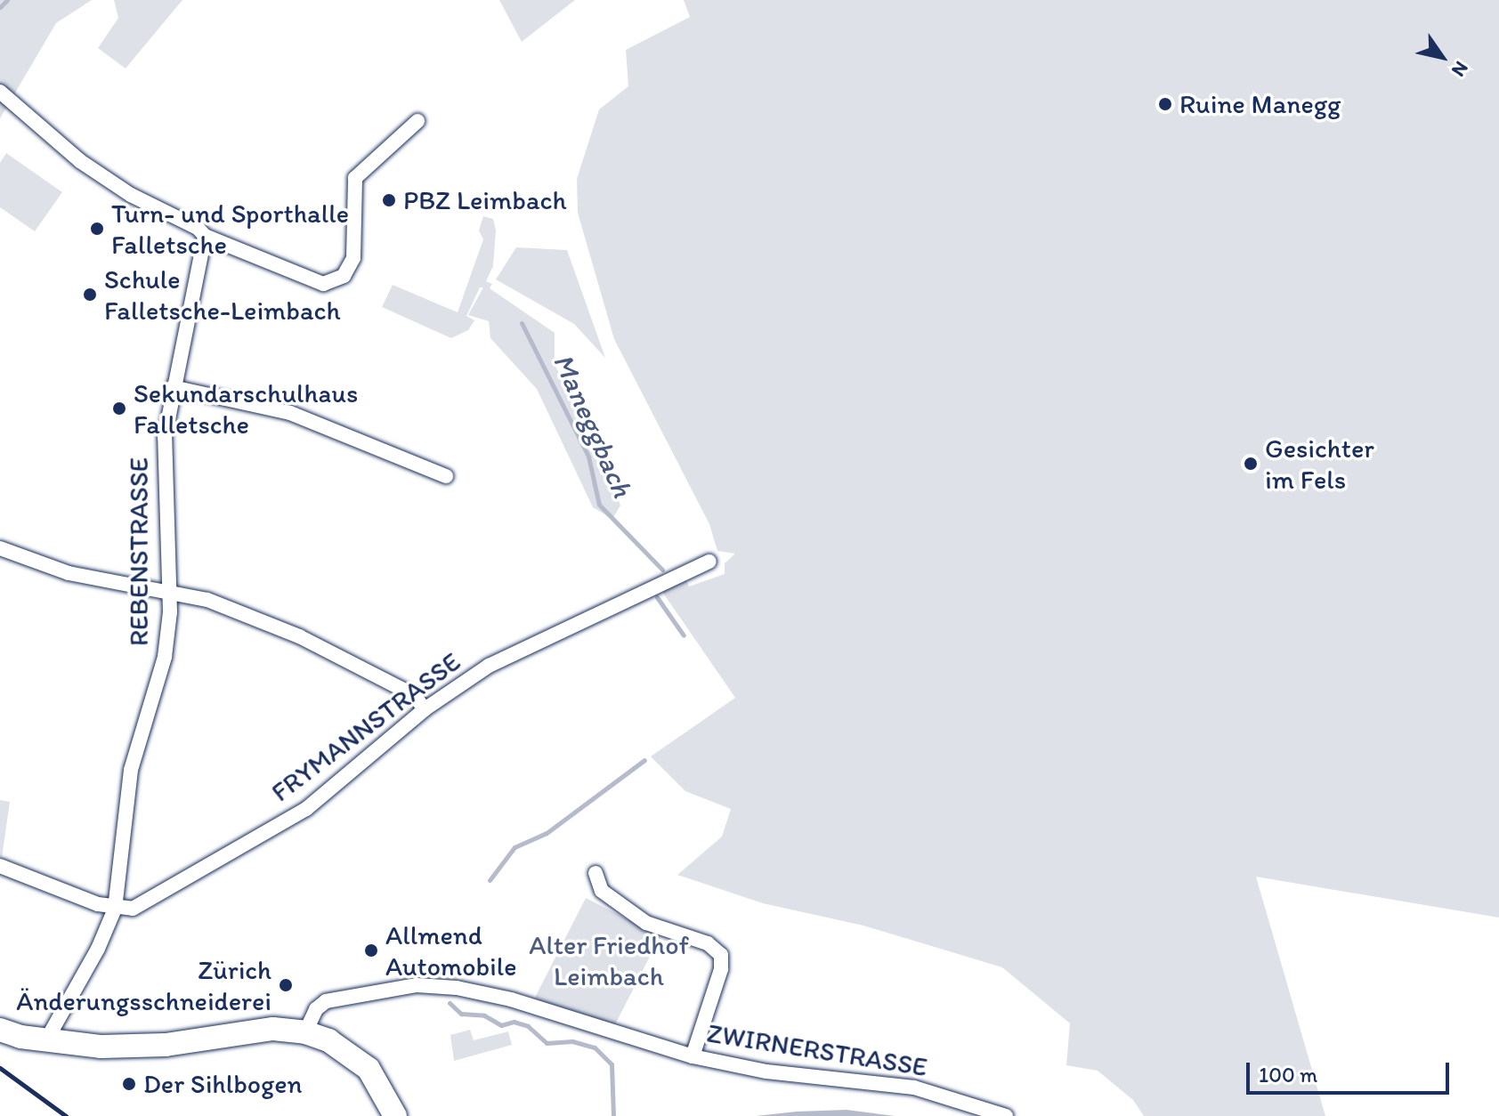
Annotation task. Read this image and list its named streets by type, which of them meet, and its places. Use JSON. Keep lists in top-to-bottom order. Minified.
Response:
{"streets":{"street":["REBENSTRASSE","FRYMANNSTRASSE","ZWIRNERSTRASSE"]},"crossings":[["REBENSTRASSE","FRYMANNSTRASSE"]],"water":["Maneggbach"],"parks":["Alter Friedhof Leimbach"],"places":["Ruine Manegg","PBZ Leimbach","Turn- und Sporthalle Falletsche","Schule Falletsche-Leimbach","Sekundarschulhaus Falletsche","Gesichter im Fels","Allmend Automobile","Zürich Änderungsschneiderei","Der Sihlbogen"],"scale_bar":"100 m","north":"bottom right"}
